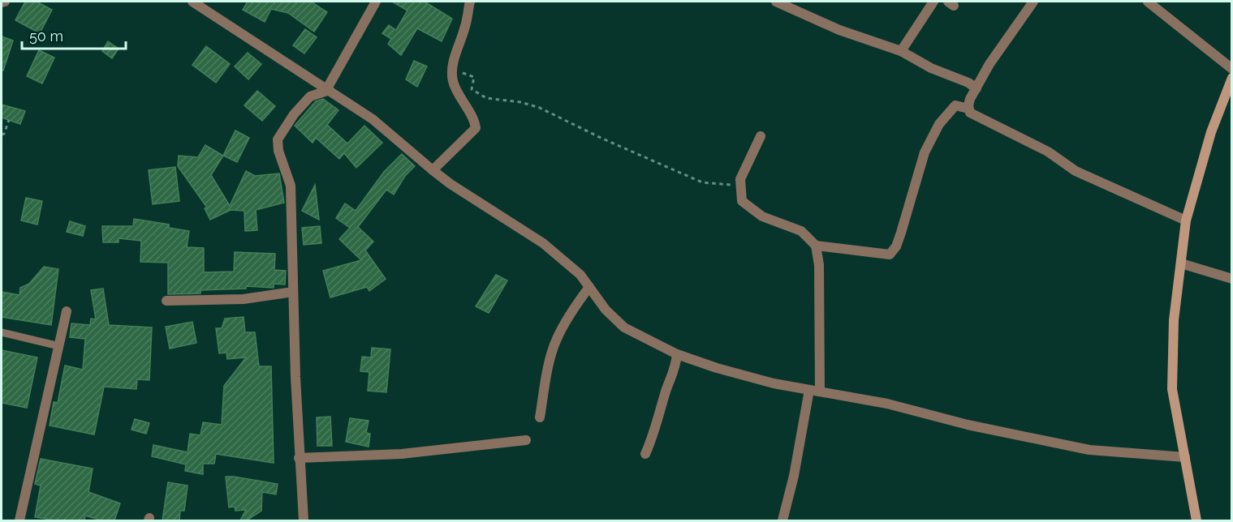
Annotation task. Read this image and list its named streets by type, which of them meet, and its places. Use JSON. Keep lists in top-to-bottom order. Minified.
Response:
{"scale_bar":"50 m"}
